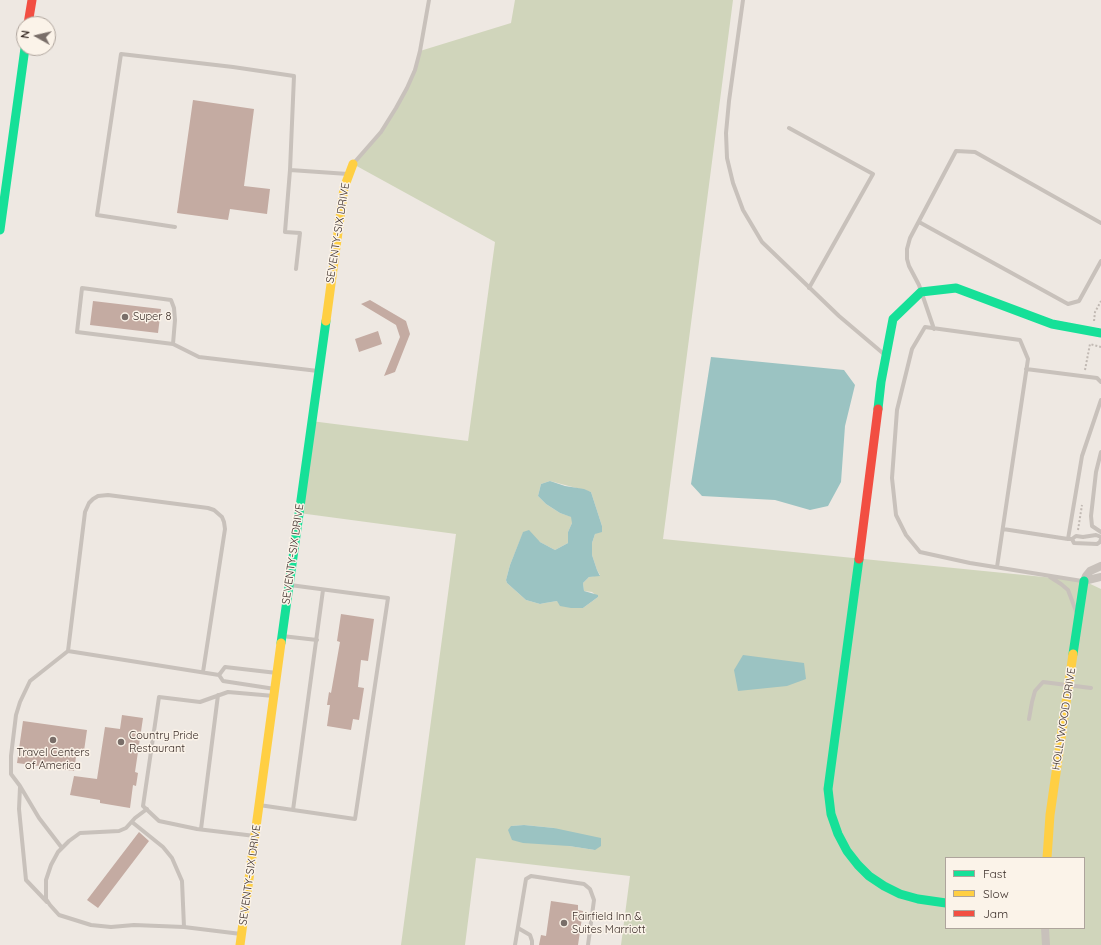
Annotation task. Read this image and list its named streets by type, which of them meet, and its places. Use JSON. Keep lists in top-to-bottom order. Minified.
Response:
{"streets":{"main road":["SEVENTY-SIX DRIVE","HOLLYWOOD DRIVE"]},"places":["Super 8","Travel Centers of America","Country Pride Restaurant","Fairfield Inn & Suites Marriott"],"legend":["Fast","Slow","Jam"],"north":"left"}
